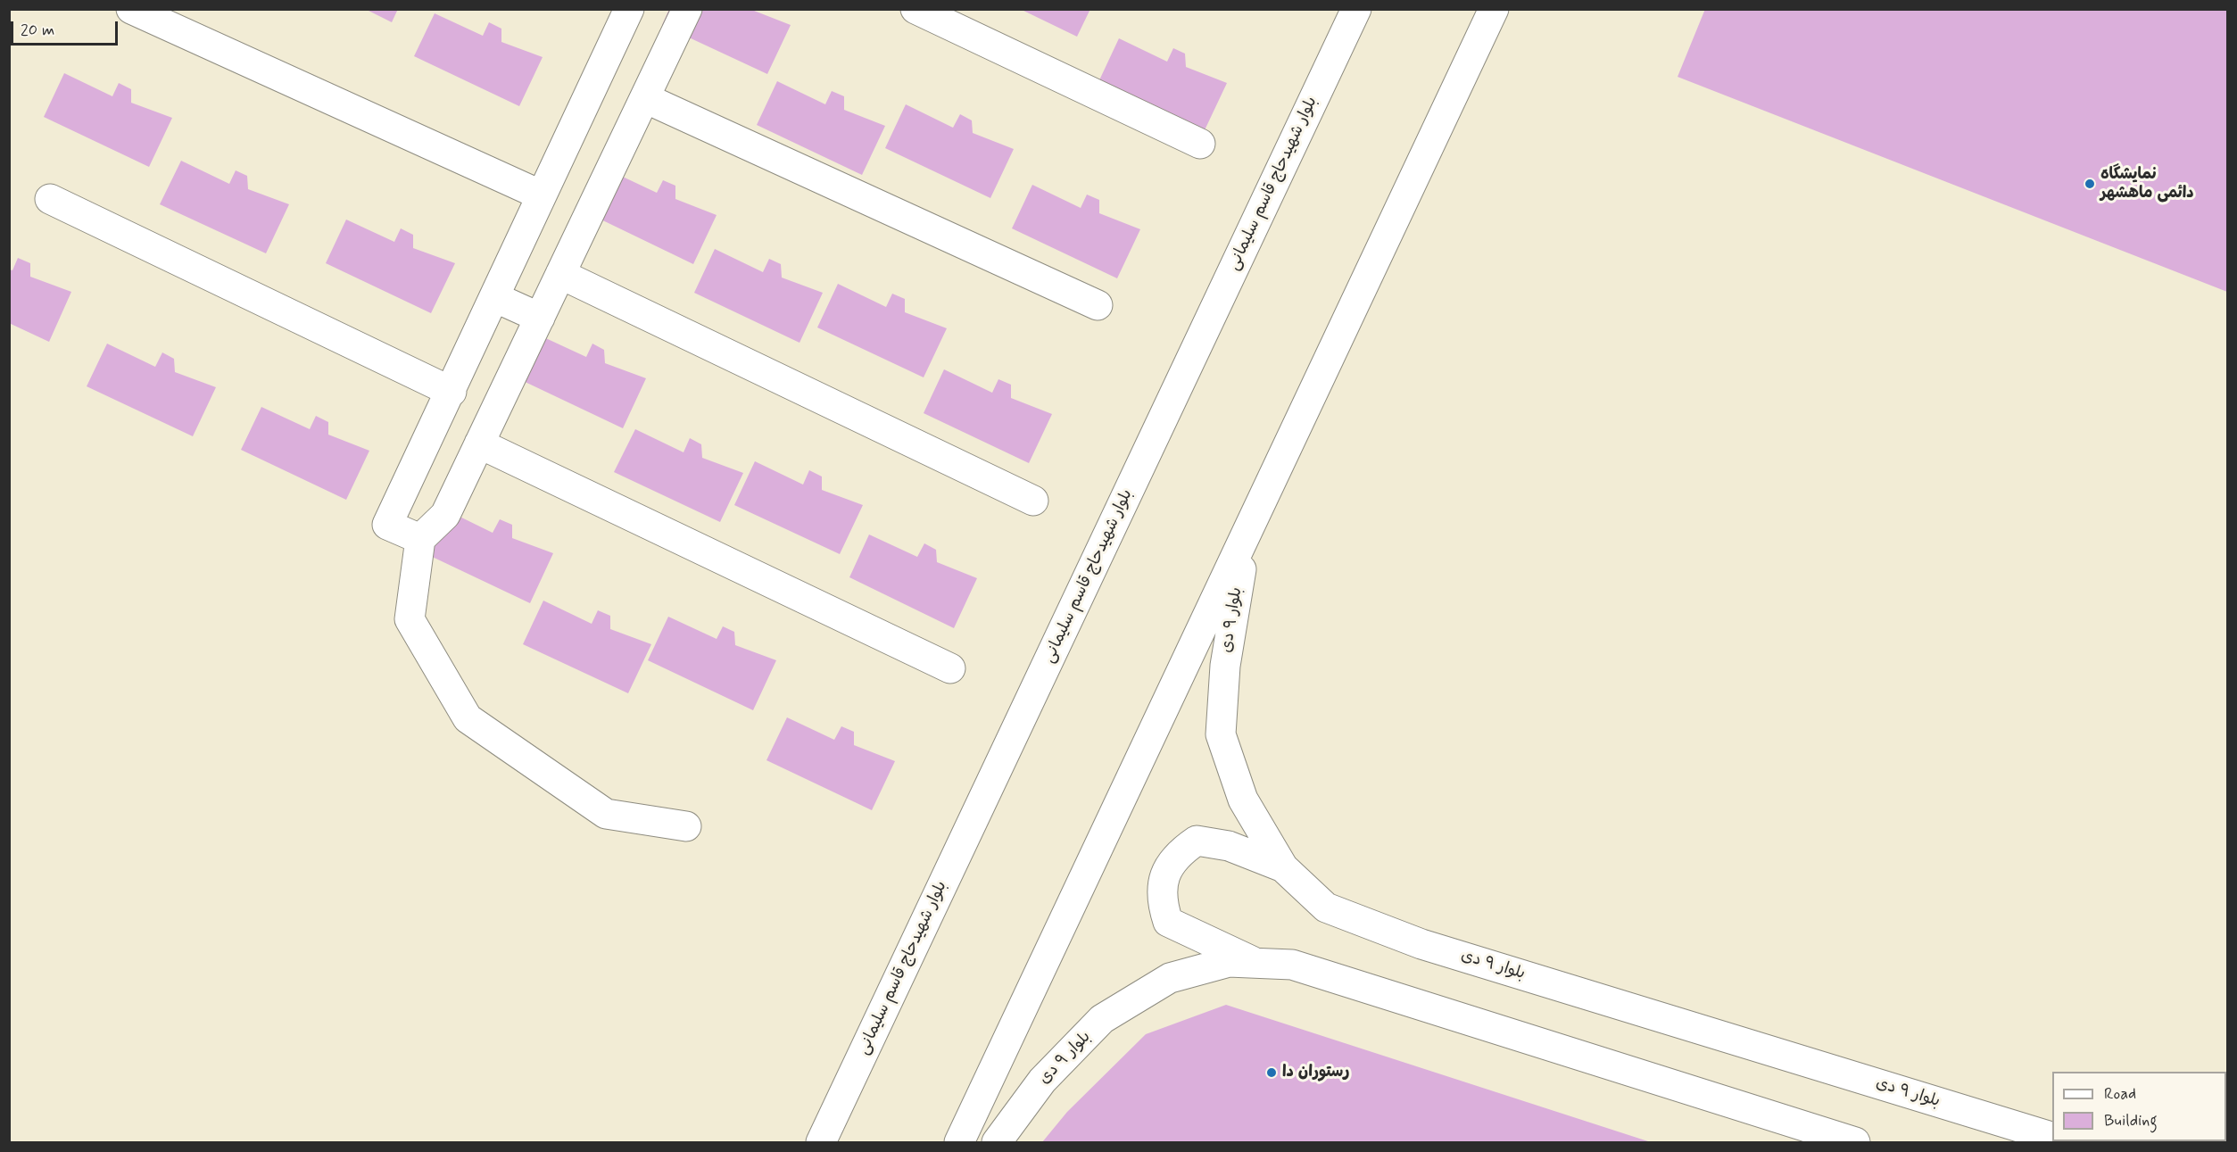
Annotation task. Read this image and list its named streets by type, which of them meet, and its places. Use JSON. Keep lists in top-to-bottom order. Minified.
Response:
{"streets":{"main road":["بلوار شهیدحاج قاسم سلیمانی","بلوار ۹ دی"]},"places":["نمایشگاه دائمی ماهشهر","رستوران دا"],"legend":["Road","Building"],"scale_bar":"20 m"}
